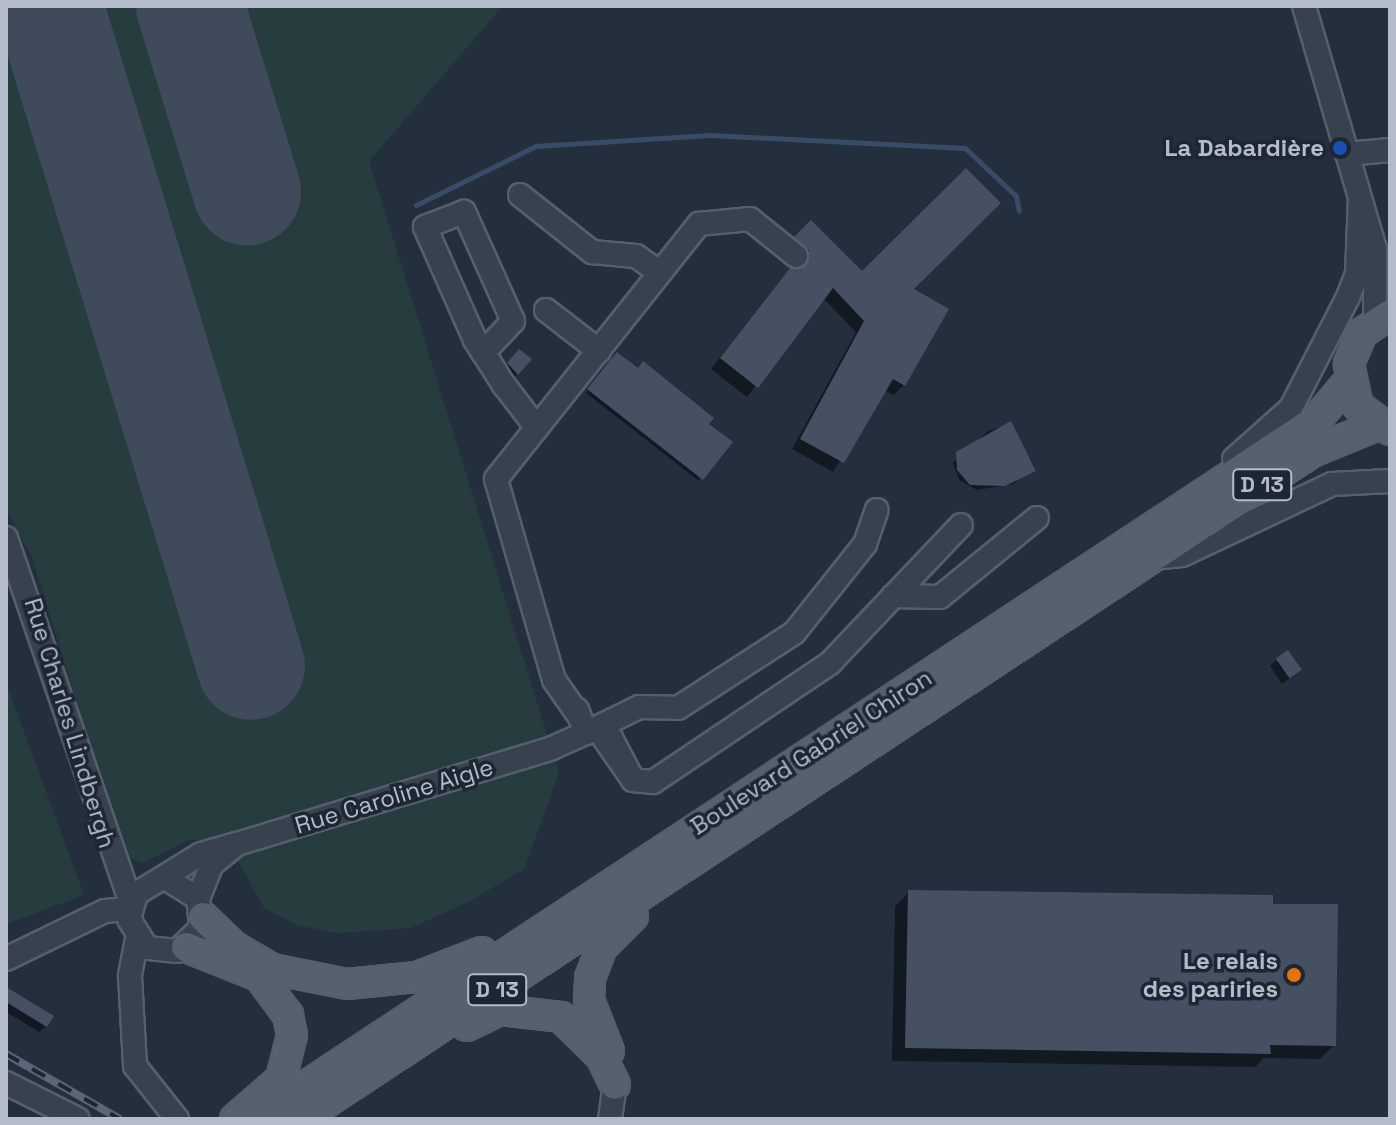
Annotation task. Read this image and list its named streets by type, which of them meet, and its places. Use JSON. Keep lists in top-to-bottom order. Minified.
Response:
{"streets":{"main road":["D 13","Boulevard Gabriel Chiron"],"street":["Rue Charles Lindbergh","Rue Caroline Aigle"]},"crossings":[["Rue Charles Lindbergh","Rue Caroline Aigle"]],"places":["La Dabardière","Le relais des pariries"]}
